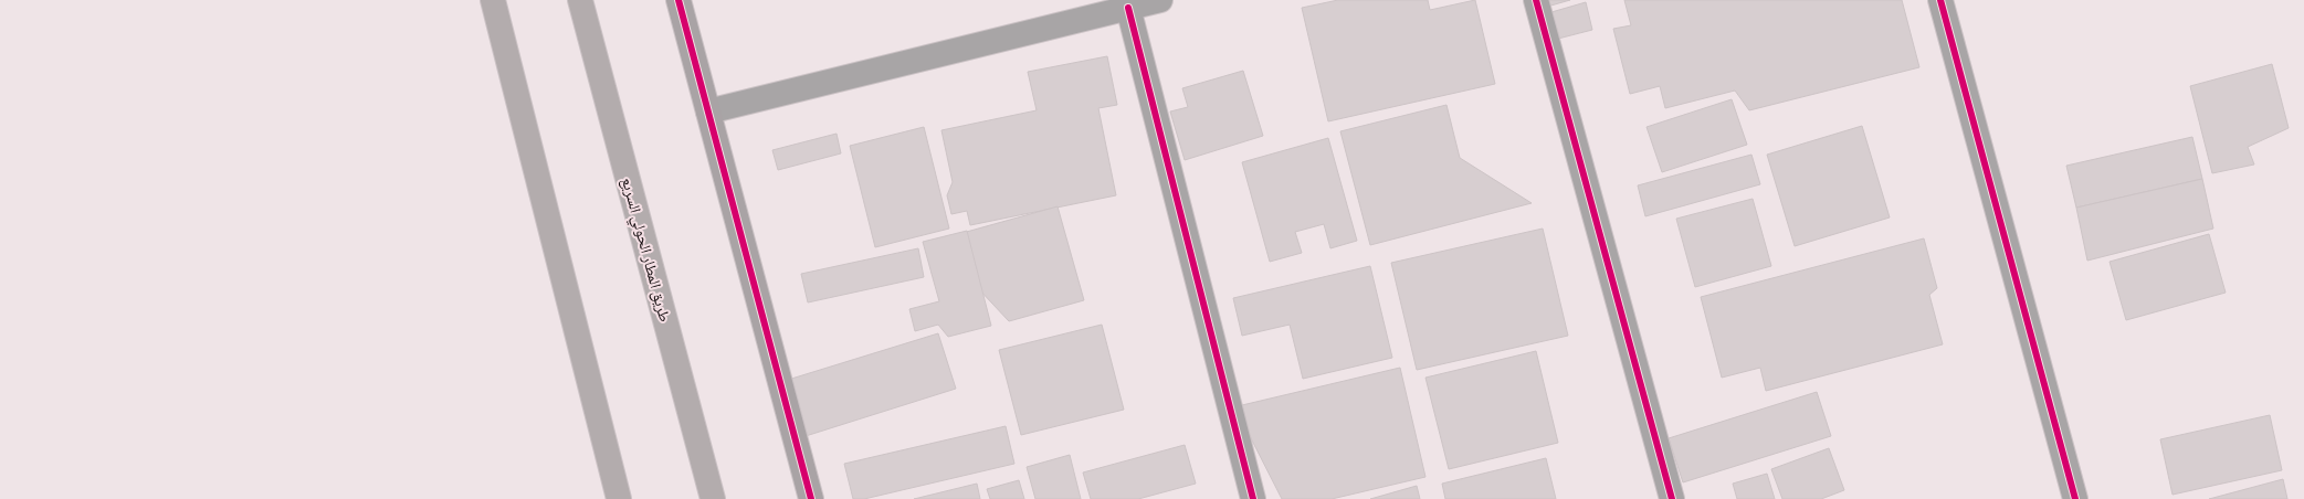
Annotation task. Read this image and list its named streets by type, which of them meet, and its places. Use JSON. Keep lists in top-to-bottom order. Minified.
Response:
{"streets":{"highway":["طريق المطار الحولي السريع"]}}
